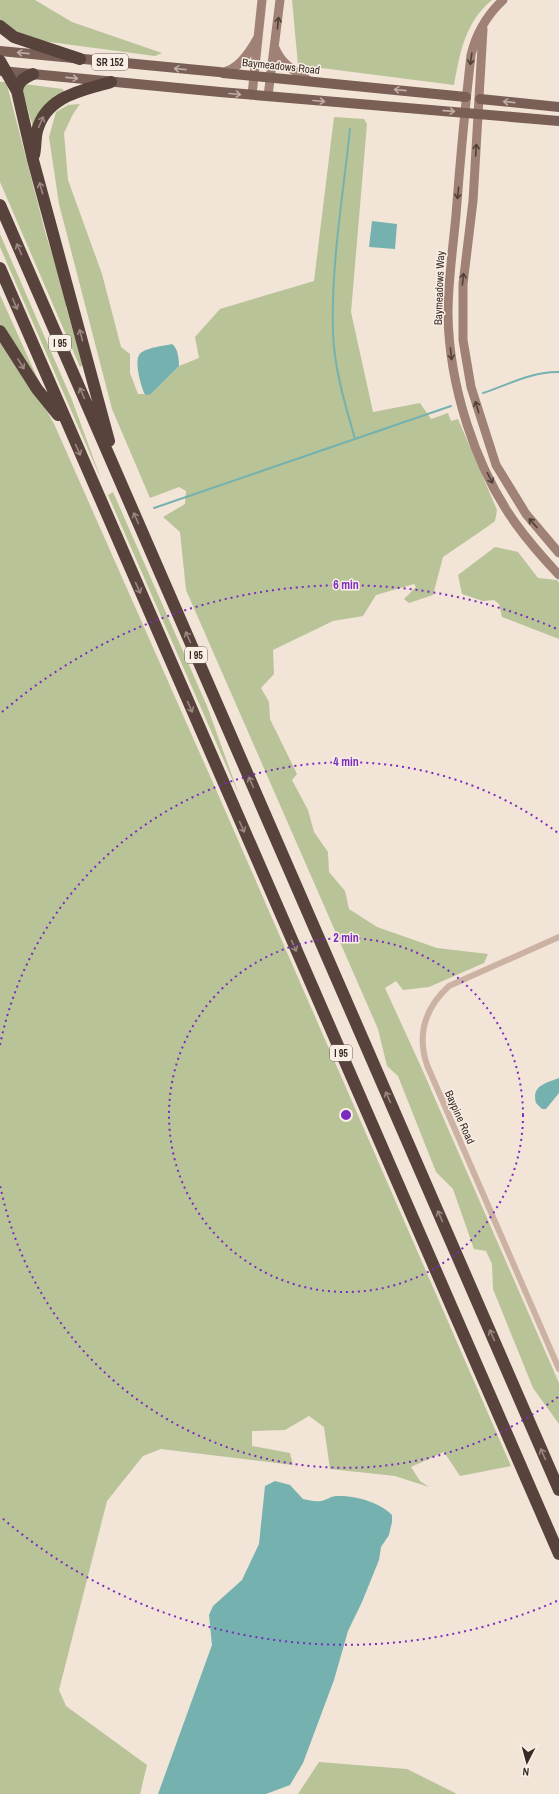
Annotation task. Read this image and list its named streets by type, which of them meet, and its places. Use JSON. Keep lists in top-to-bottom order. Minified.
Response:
{"streets":{"highway":["I 95"],"main road":["SR 152","Baymeadows Road"],"street":["Baymeadows Way","Baypine Road"]},"crossings":[["SR 152","Baymeadows Way"],["Baymeadows Road","Baymeadows Way"]],"north":"bottom","rings":["6 min","4 min","2 min"]}
